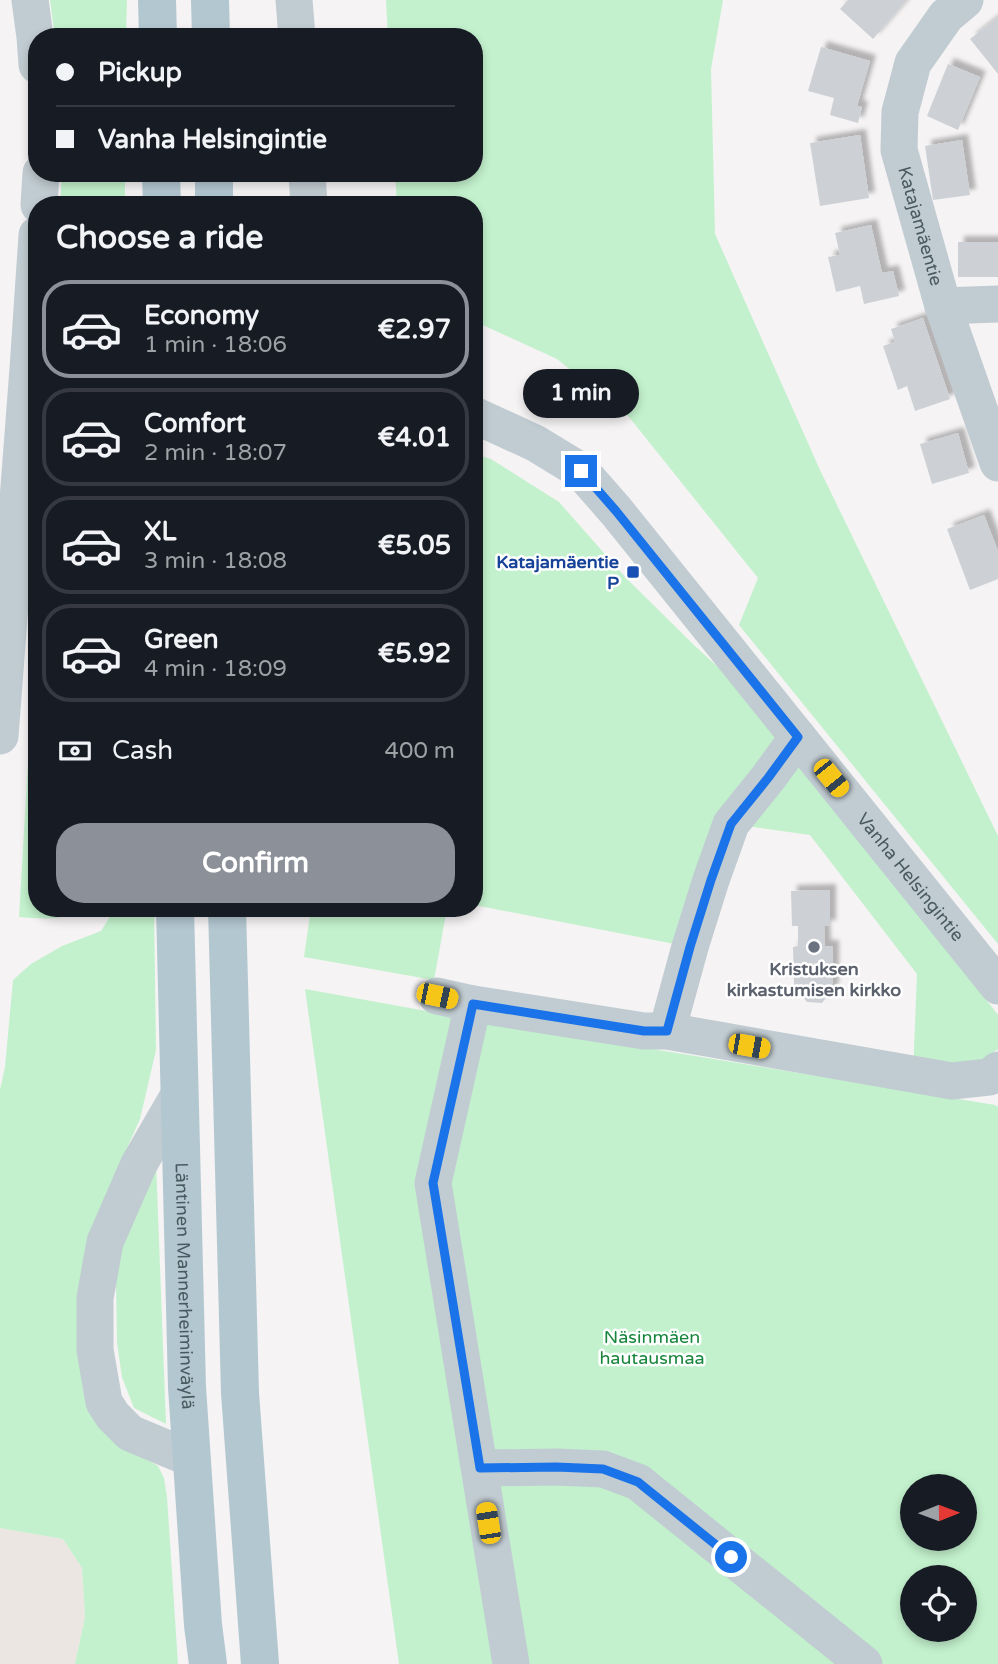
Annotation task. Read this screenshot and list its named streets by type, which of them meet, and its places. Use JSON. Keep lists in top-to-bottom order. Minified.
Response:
{"streets":{"main road":["Läntinen Mannerheiminväylä"],"street":["Katajamäentie","Vanha Helsingintie"]},"parks":["Näsinmäen hautausmaa"],"places":{"transit":["Katajamäentie P"],"other":["Kristuksen kirkastumisen kirkko"]},"north":"right","page":{"banner":["Pickup","Vanha Helsingintie"],"heading":"Choose a ride","list":[{"name":"Economy","note":"1 min · 18:06","value":"€2.97"},{"name":"Comfort","note":"2 min · 18:07","value":"€4.01"},{"name":"XL","note":"3 min · 18:08","value":"€5.05"},{"name":"Green","note":"4 min · 18:09","value":"€5.92"}],"bubble":"1 min","pay":["Cash","400 m"],"buttons":"Confirm"}}
